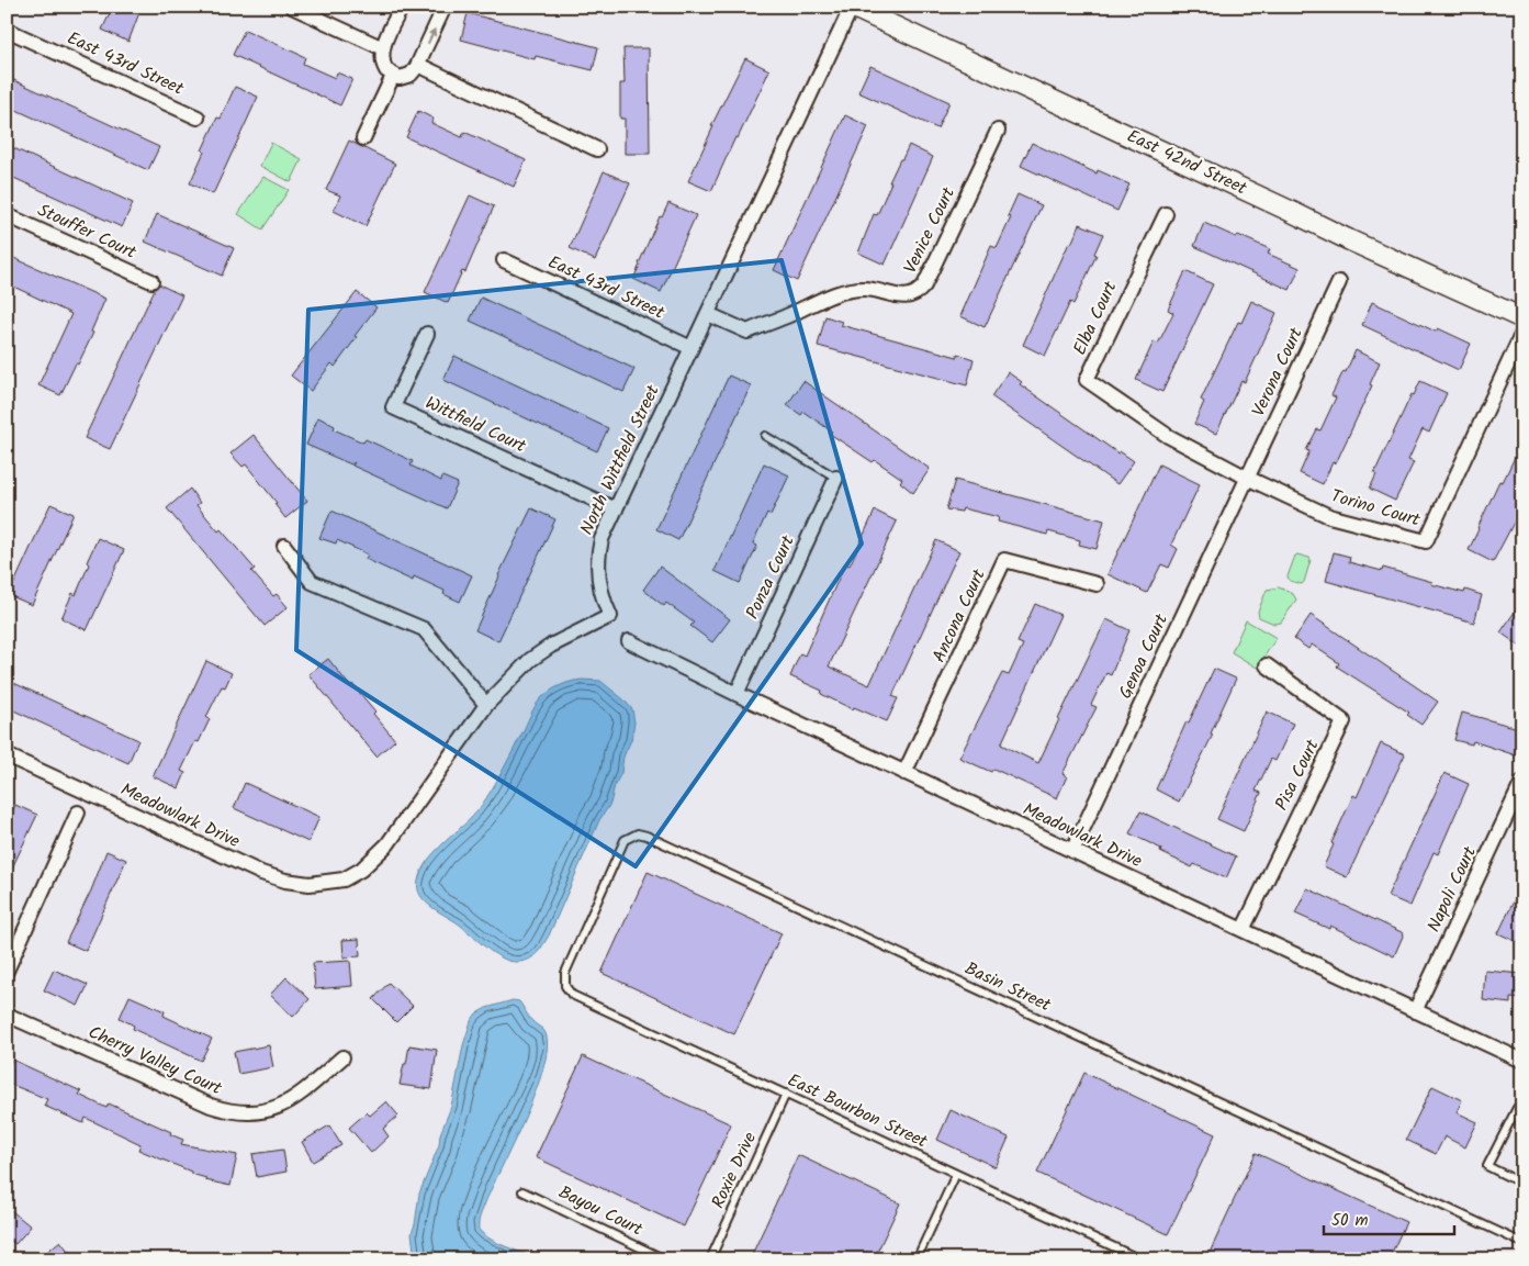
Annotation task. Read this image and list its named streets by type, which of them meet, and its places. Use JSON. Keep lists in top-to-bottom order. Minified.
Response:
{"streets":{"street":["East 43rd Street","East 42nd Street","Venice Court","Stouffer Court","Elba Court","Verona Court","Wittfield Court","North Wittfield Street","Torino Court","Ponza Court","Ancona Court","Genoa Court","Pisa Court","Meadowlark Drive","Napoli Court","Cherry Valley Court"],"lane":["Basin Street","East Bourbon Street","Roxie Drive","Bayou Court"]},"crossings":[["East 43rd Street","North Wittfield Street"],["East 42nd Street","North Wittfield Street"],["Venice Court","North Wittfield Street"],["Elba Court","Torino Court"],["Verona Court","Torino Court"],["Verona Court","Genoa Court"],["Wittfield Court","North Wittfield Street"],["North Wittfield Street","Meadowlark Drive"],["Torino Court","Genoa Court"],["Ponza Court","Meadowlark Drive"],["Ancona Court","Meadowlark Drive"],["Genoa Court","Meadowlark Drive"],["Pisa Court","Meadowlark Drive"],["Meadowlark Drive","Napoli Court"],["Basin Street","East Bourbon Street"],["East Bourbon Street","Roxie Drive"]],"scale_bar":"50 m"}
